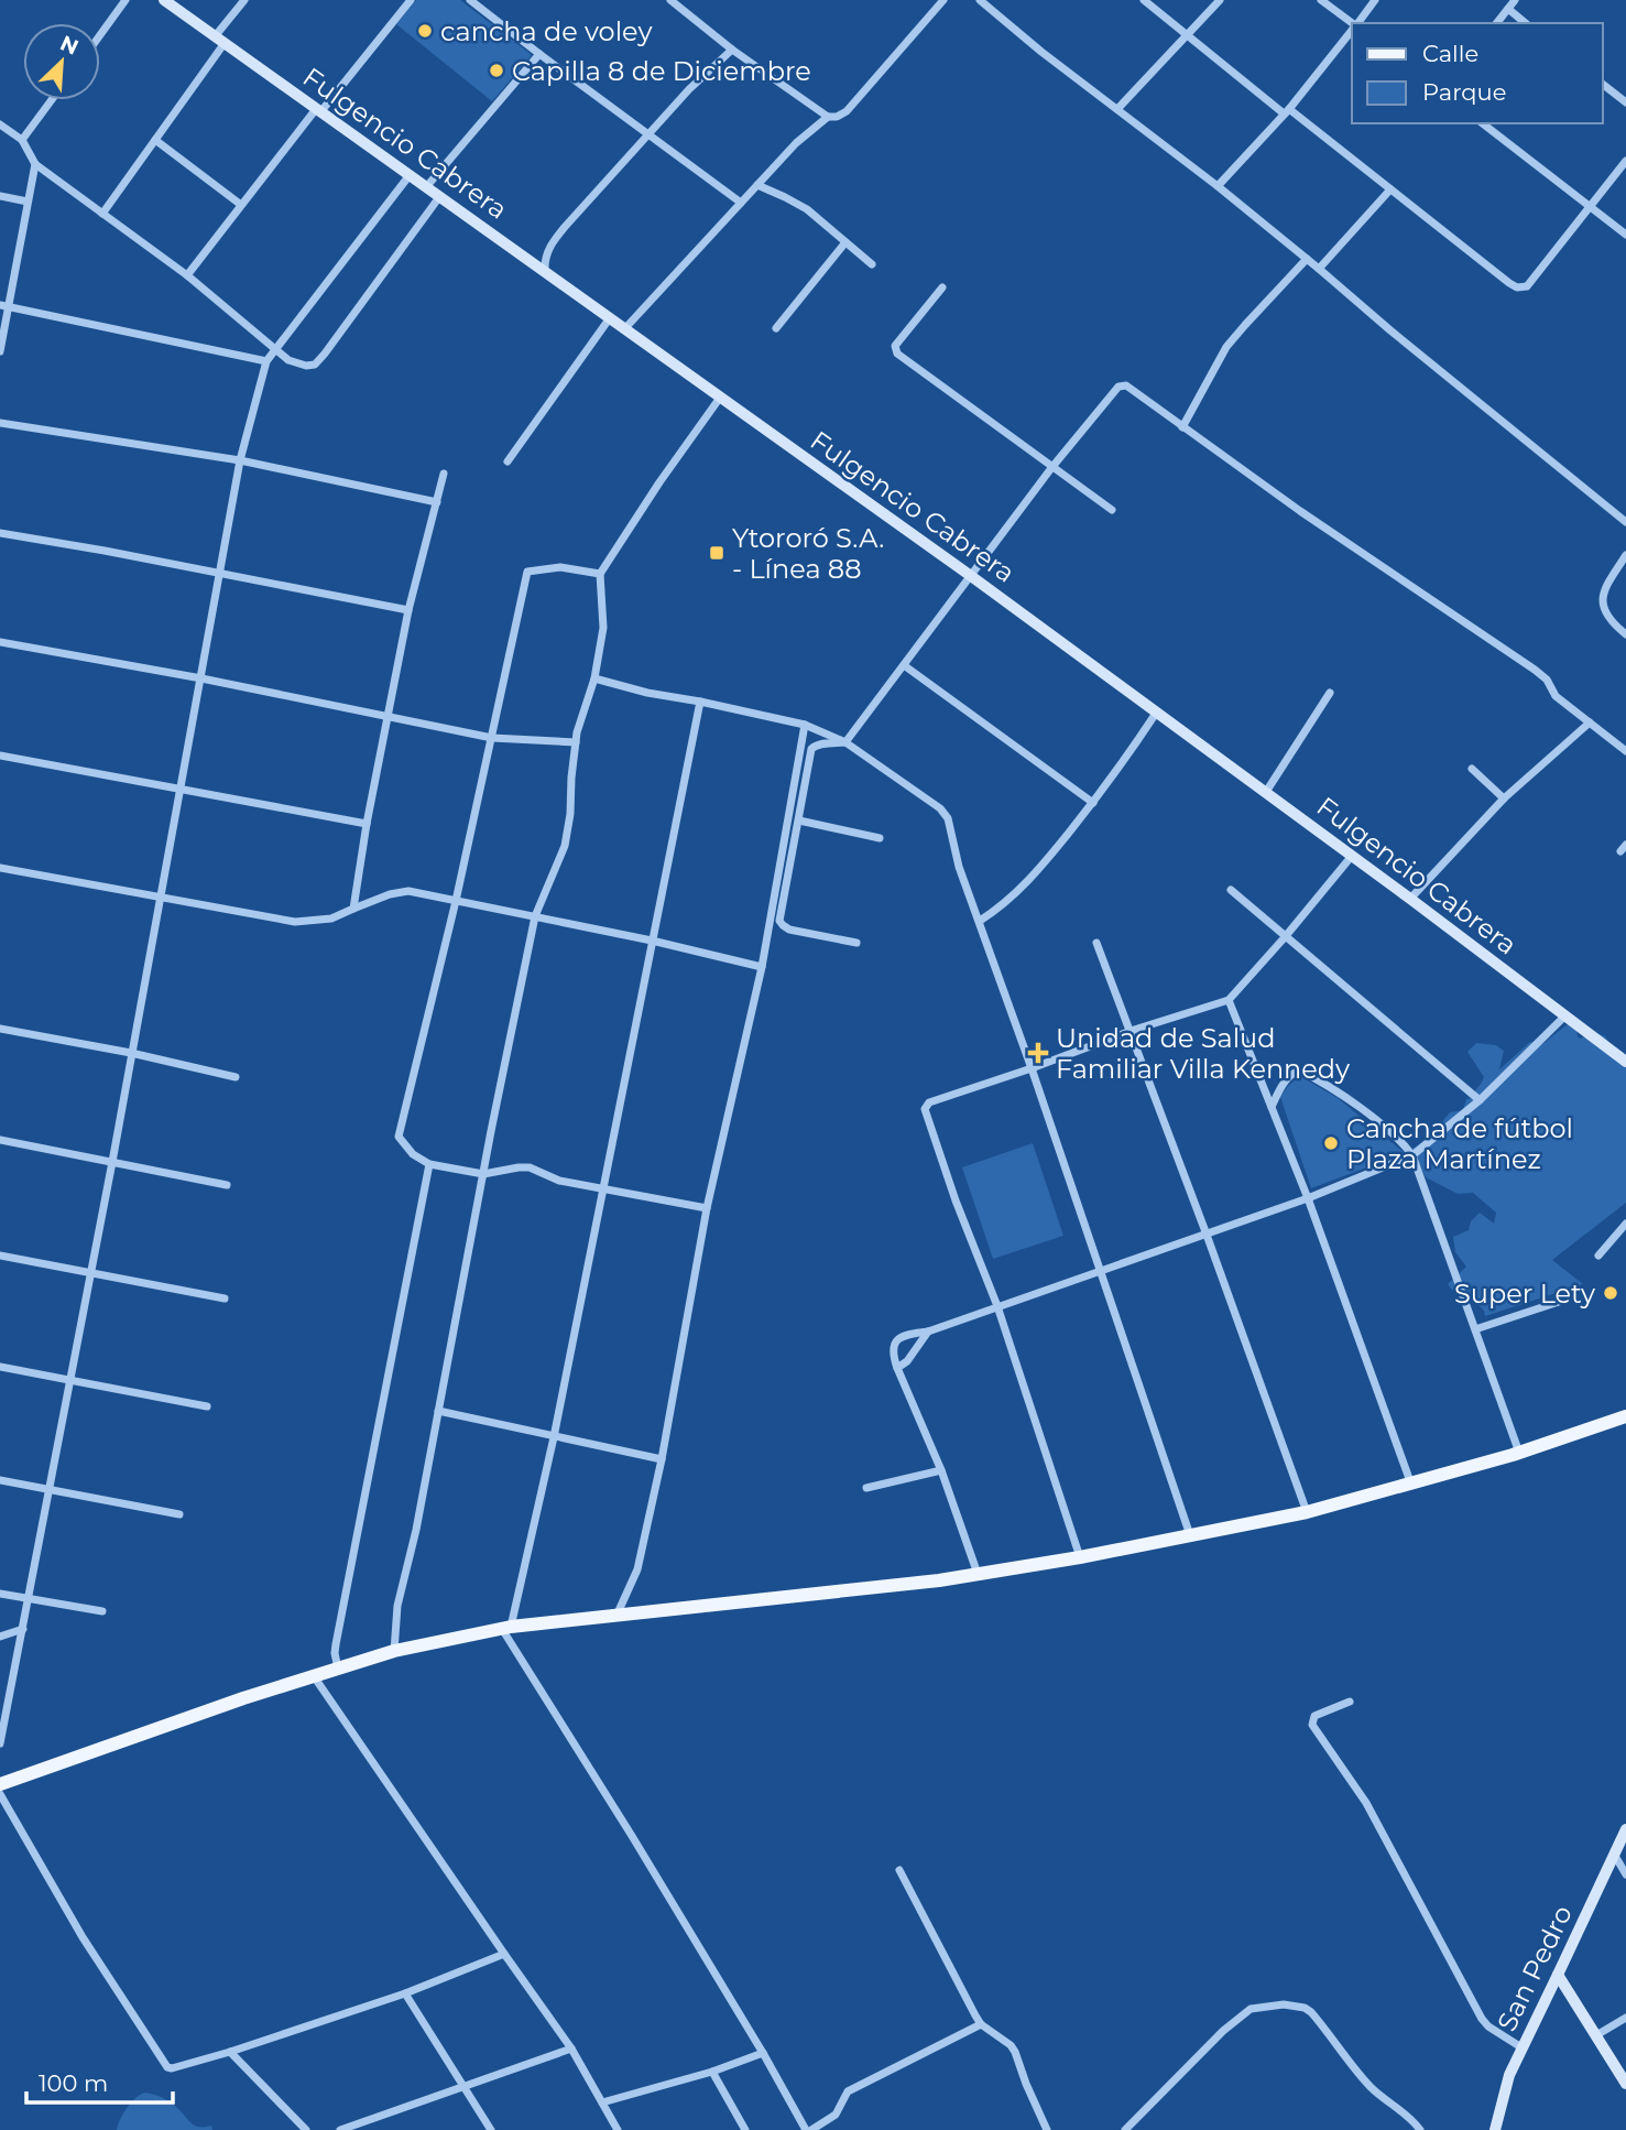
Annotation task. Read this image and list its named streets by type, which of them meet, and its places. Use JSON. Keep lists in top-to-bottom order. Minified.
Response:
{"streets":{"main road":["Fulgencio Cabrera","San Pedro"]},"places":{"other":["cancha de voley","Capilla 8 de Diciembre","Cancha de fútbol Plaza Martínez","Super Lety"],"transit":["Ytororó S.A. - Línea 88"],"health":["Unidad de Salud Familiar Villa Kennedy"]},"legend":["Calle","Parque"],"scale_bar":"100 m","north":"top right"}
